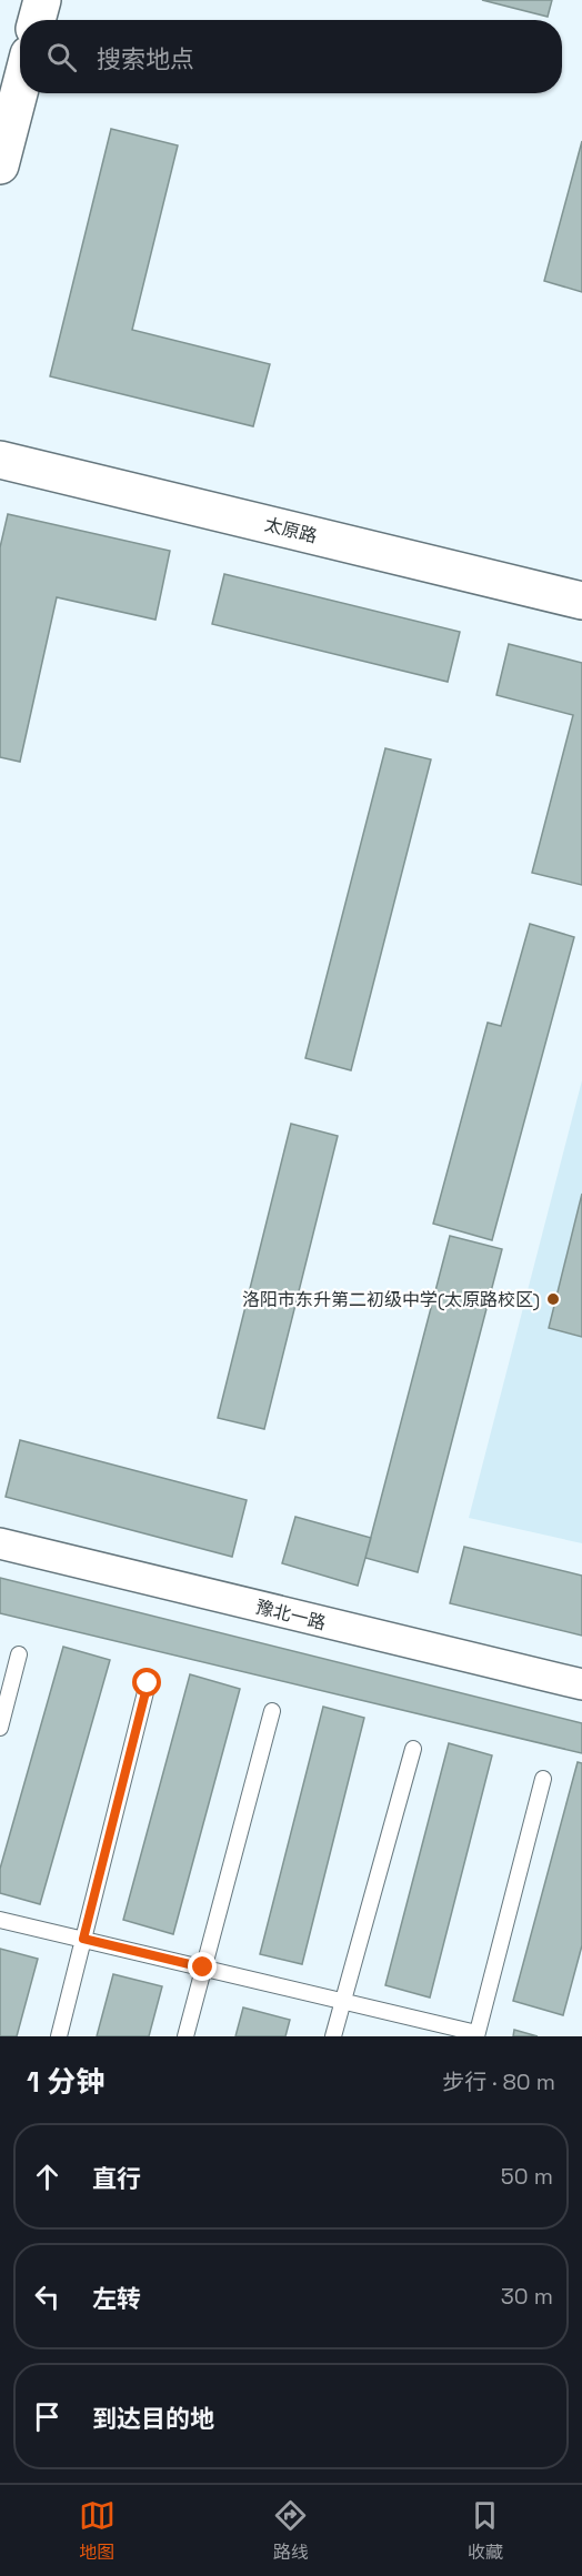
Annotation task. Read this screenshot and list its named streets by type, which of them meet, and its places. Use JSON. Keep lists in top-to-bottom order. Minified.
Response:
{"streets":{"main road":["太原路"],"street":["豫北一路"]},"places":["洛阳市东升第二初级中学(太原路校区)"],"page":{"search":"搜索地点","heading":["1 分钟","步行 · 80 m"],"list":[["直行","50 m"],["左转","30 m"],"到达目的地"],"nav":["地图","路线","收藏"]}}
